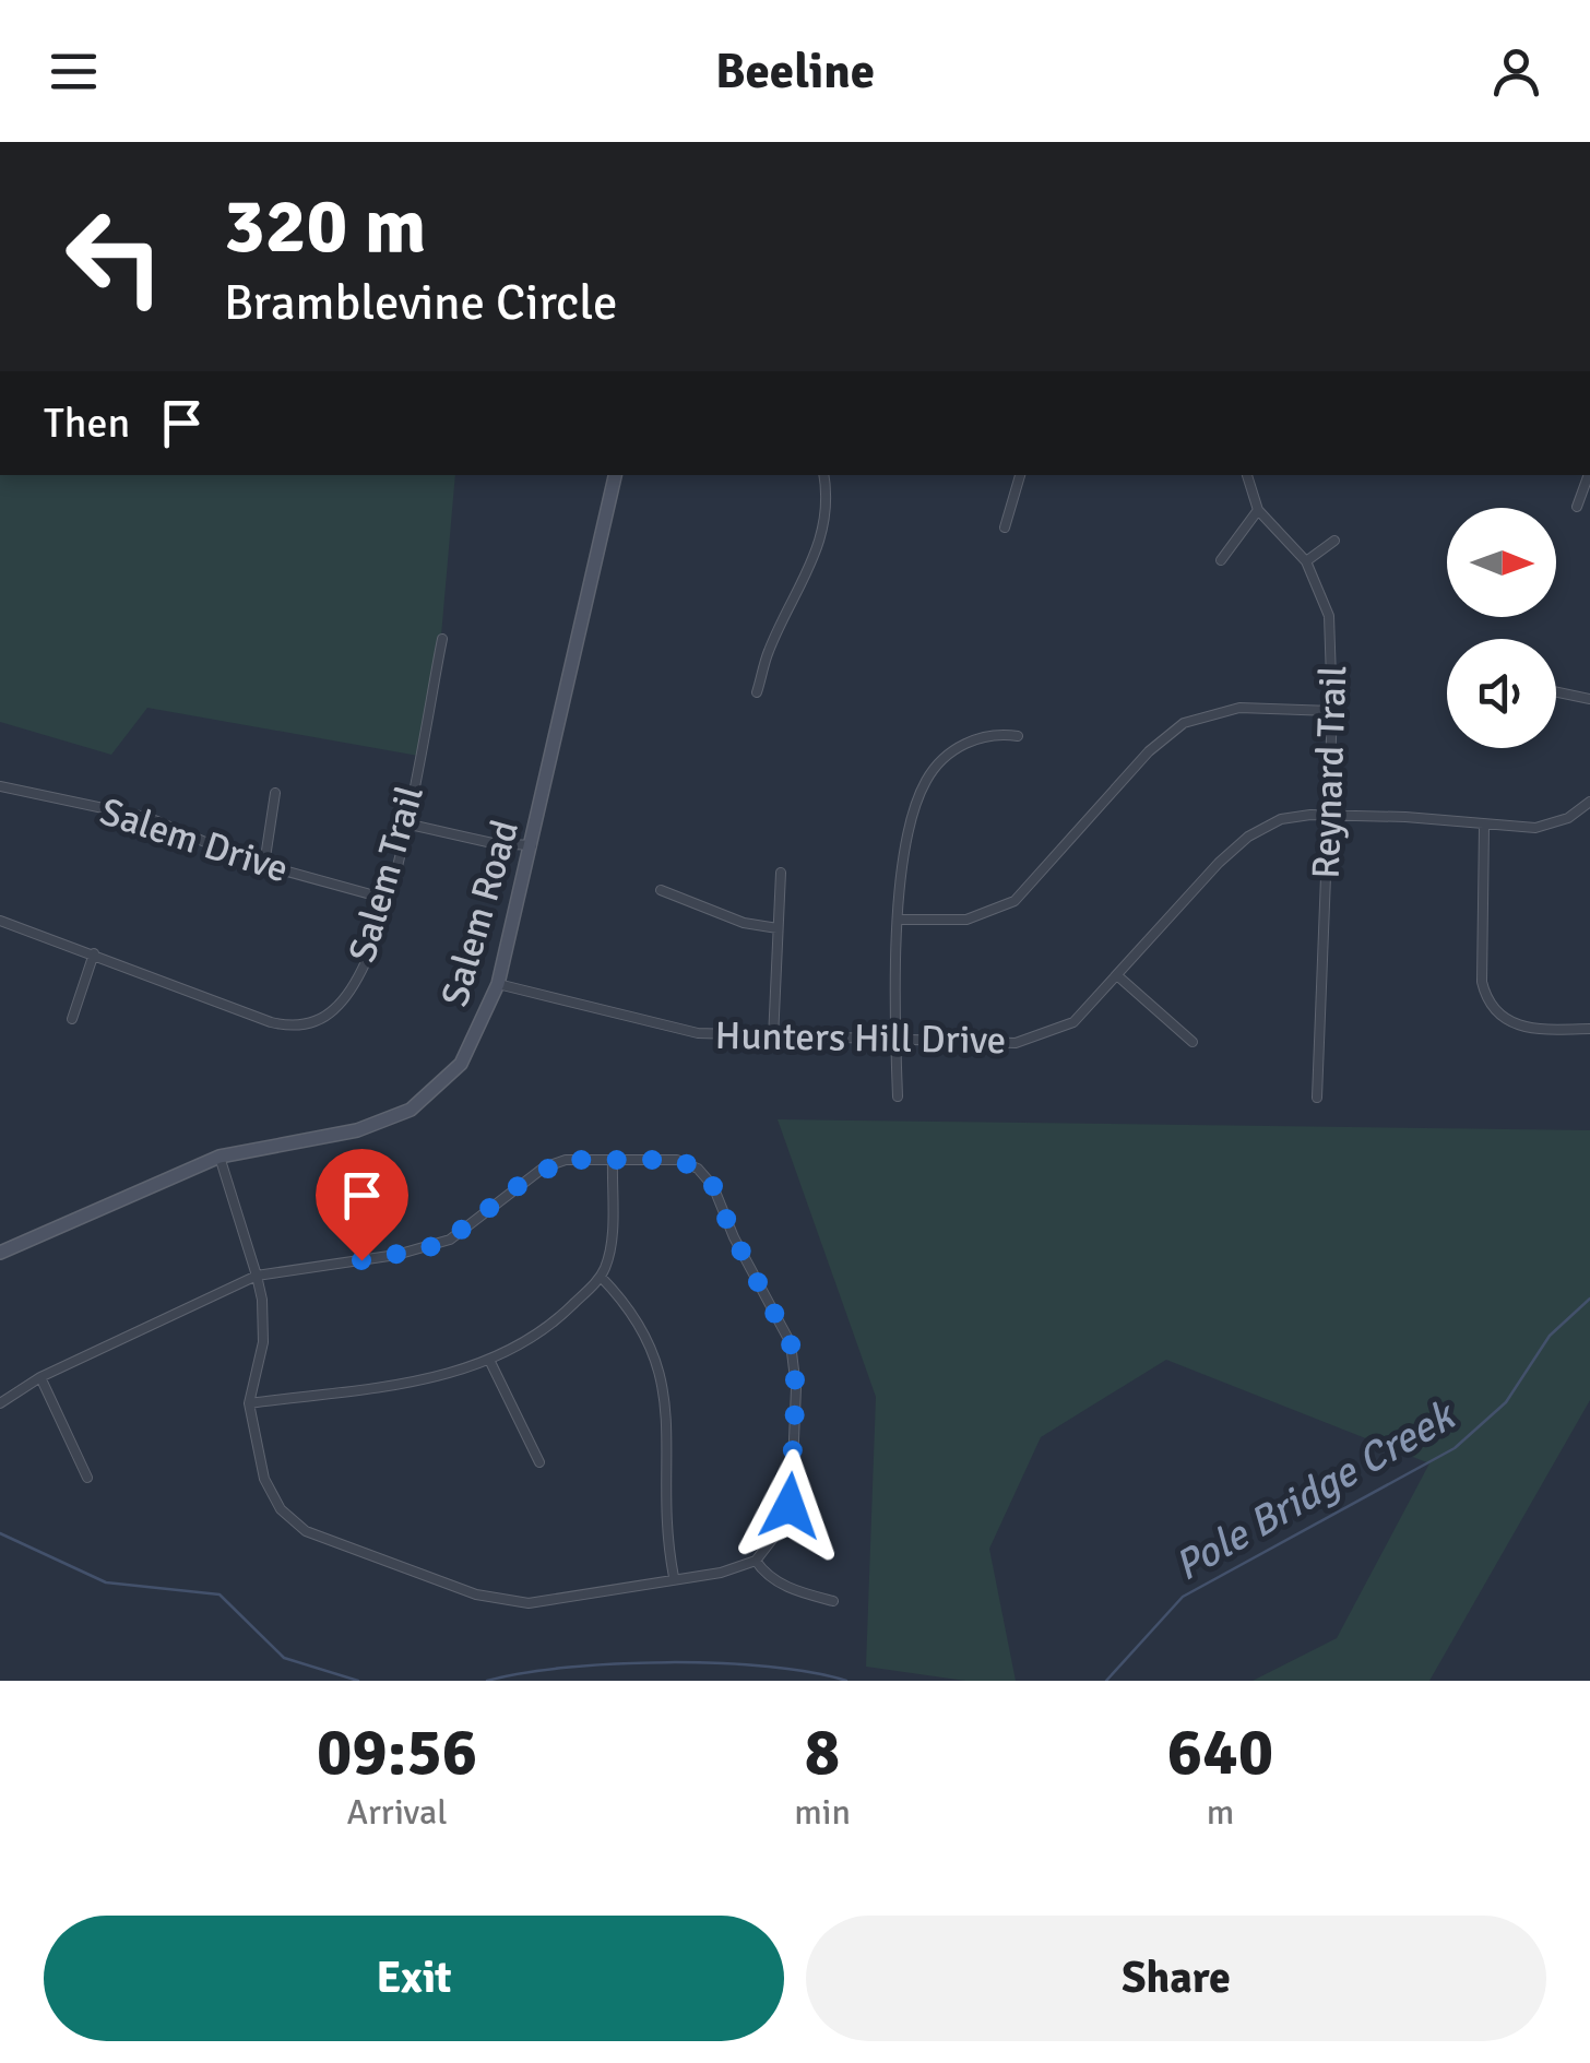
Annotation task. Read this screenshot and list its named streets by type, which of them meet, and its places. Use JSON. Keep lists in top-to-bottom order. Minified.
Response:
{"streets":{"street":["Reynard Trail","Salem Drive","Salem Trail","Salem Road","Hunters Hill Drive"]},"crossings":[["Reynard Trail","Hunters Hill Drive"],["Salem Drive","Salem Trail"],["Salem Road","Hunters Hill Drive"]],"water":["Pole Bridge Creek"],"north":"right","page":{"header":"Beeline","turn":["320 m","Bramblevine Circle"],"then":"Then","eta":["09:56","Arrival","8","min","640","m"],"buttons":["Exit","Share"]}}
